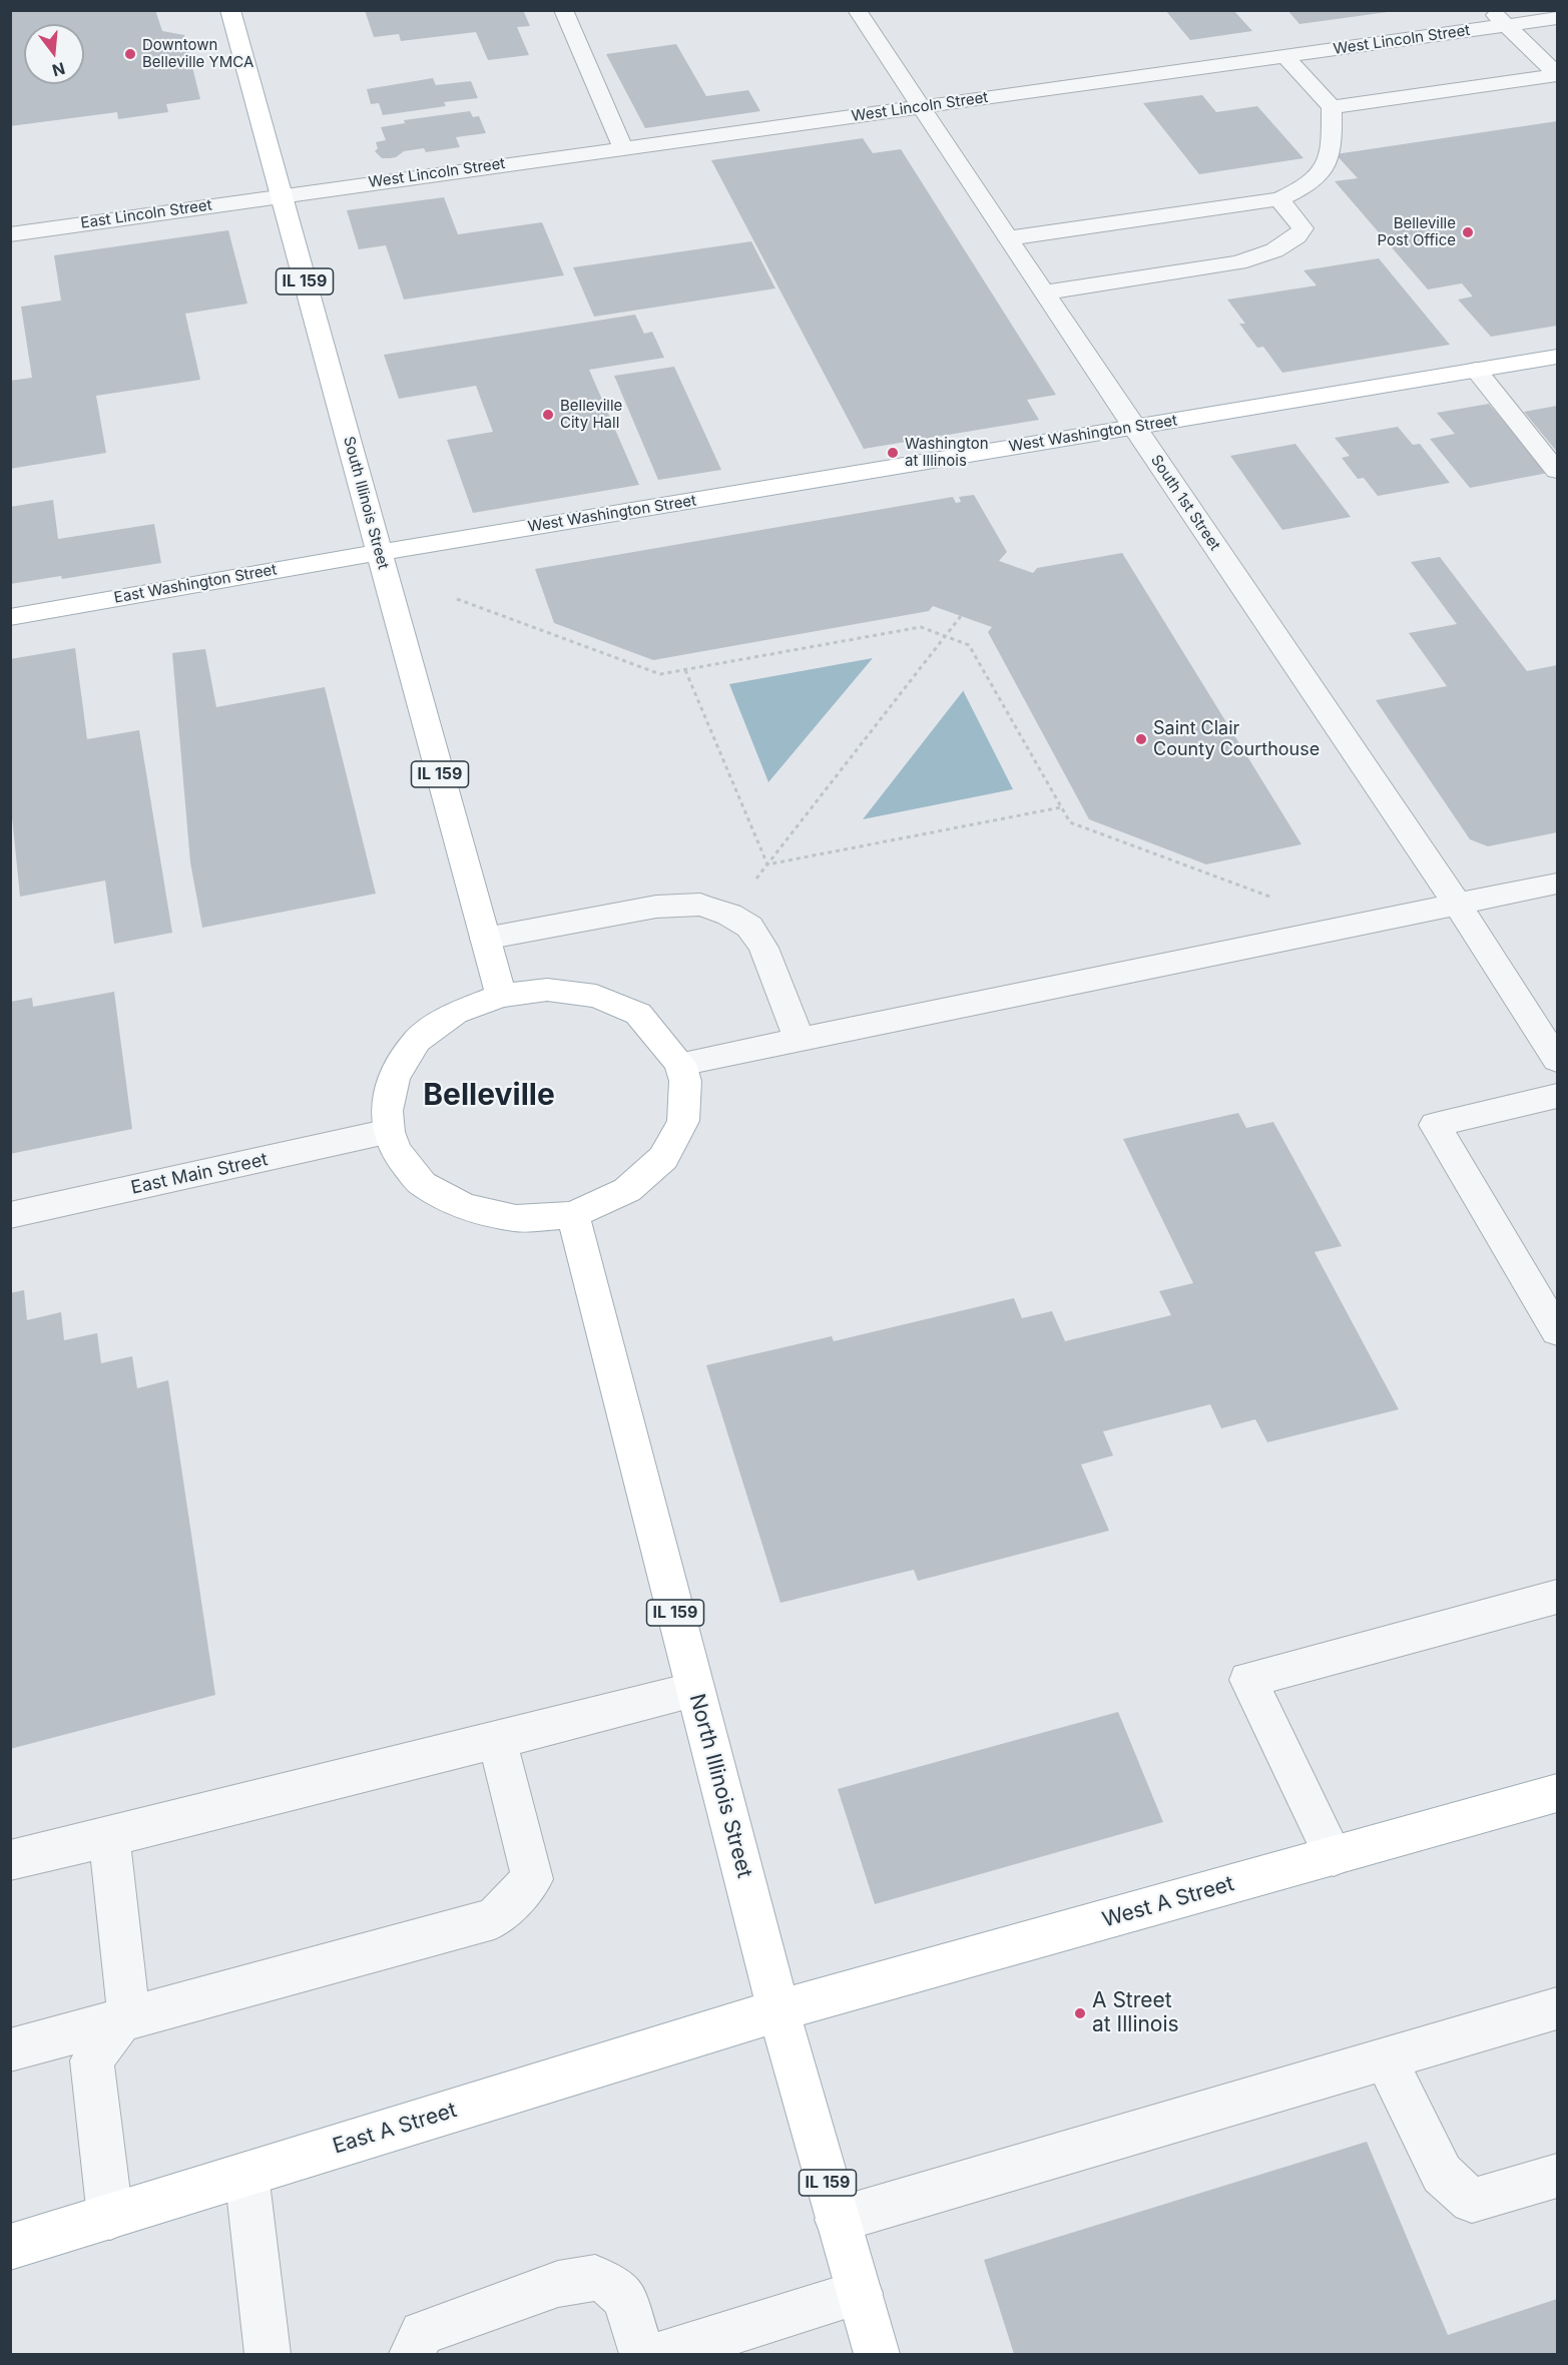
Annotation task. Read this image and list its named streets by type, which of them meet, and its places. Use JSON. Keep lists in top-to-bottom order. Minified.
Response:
{"streets":{"main road":["IL 159","West Washington Street","South Illinois Street","East Washington Street","North Illinois Street","West A Street","East A Street"],"street":["West Lincoln Street","East Lincoln Street","South 1st Street","East Main Street"]},"crossings":[["West Lincoln Street","East Lincoln Street"],["West Lincoln Street","South Illinois Street"],["West Lincoln Street","South 1st Street"],["East Lincoln Street","South Illinois Street"],["West Washington Street","South Illinois Street"],["West Washington Street","South 1st Street"],["West Washington Street","East Washington Street"],["South Illinois Street","East Washington Street"],["North Illinois Street","West A Street"],["North Illinois Street","East A Street"],["West A Street","East A Street"]],"districts":["Belleville"],"places":["Downtown Belleville YMCA","Belleville Post Office","Belleville City Hall","Washington at Illinois","Saint Clair County Courthouse","A Street at Illinois"],"north":"bottom"}
